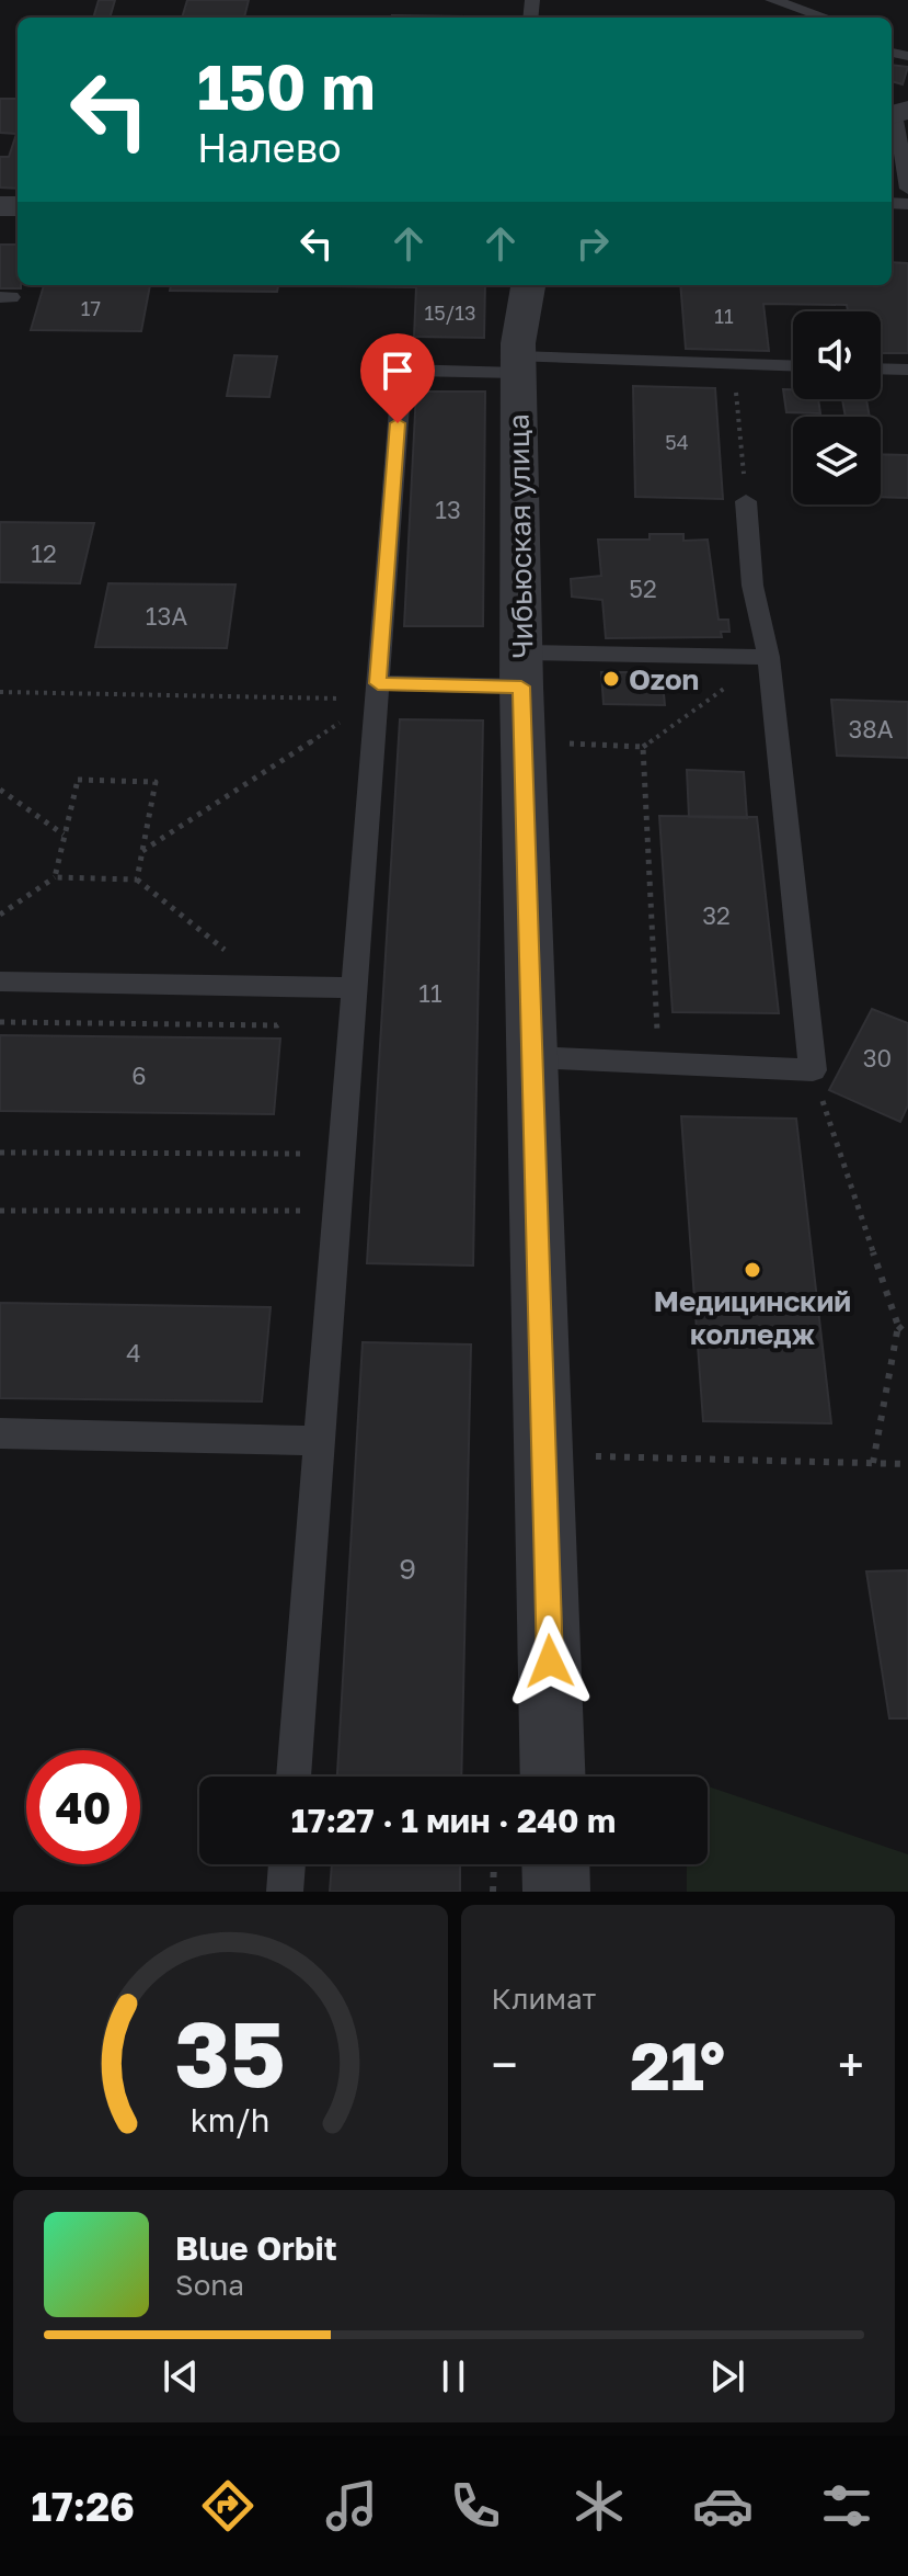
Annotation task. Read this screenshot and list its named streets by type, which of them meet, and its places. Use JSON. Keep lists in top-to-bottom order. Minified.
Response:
{"streets":{"street":["Чибьюская улица"]},"places":["Ozon","Медицинский колледж"],"house_numbers":["17","15/13","11","54","13","12","52","13А","38А","32","11","30","6","4","9"],"page":{"turn":["150 m","Налево"],"limit":"40","trip":"17:27 · 1 мин · 240 m","tile":"Климат","heat":["−","21°","+"],"song":["Blue Orbit","Sona"],"tabs":"17:26","gauge":["35","km/h"]}}
